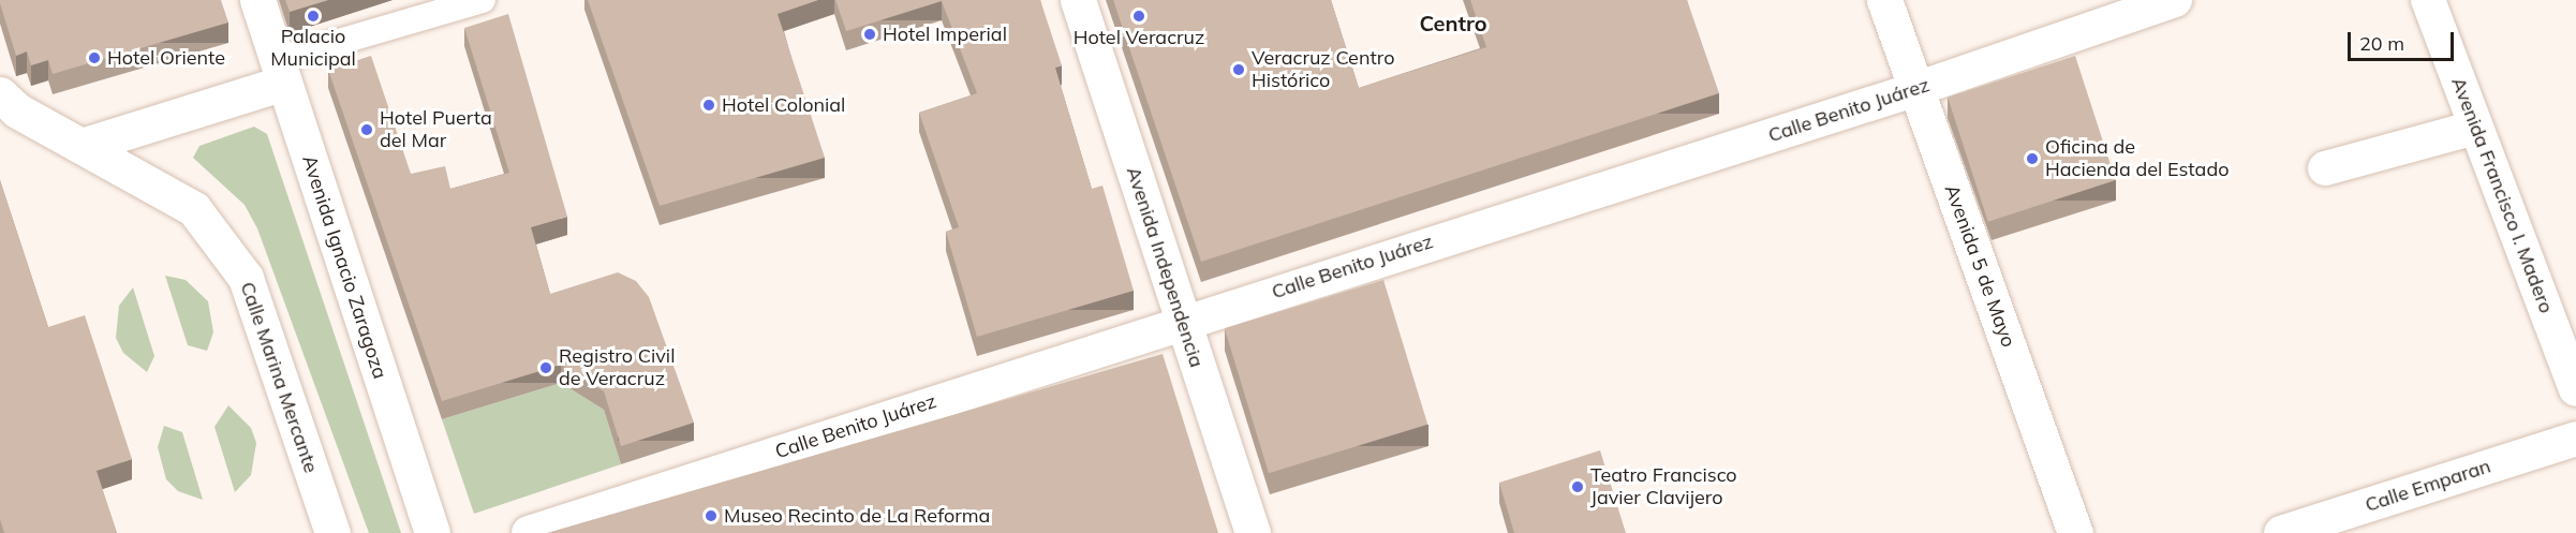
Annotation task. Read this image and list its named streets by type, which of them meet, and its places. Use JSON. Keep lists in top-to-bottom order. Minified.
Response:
{"streets":{"main road":["Avenida 5 de Mayo","Avenida Ignacio Zaragoza","Avenida Independencia","Calle Marina Mercante"],"street":["Calle Benito Juárez","Avenida Francisco I. Madero","Calle Emparan"]},"crossings":[["Calle Benito Juárez","Avenida 5 de Mayo"],["Calle Benito Juárez","Avenida Independencia"]],"districts":["Centro"],"places":["Palacio Municipal","Hotel Veracruz","Hotel Imperial","Hotel Oriente","Veracruz Centro Histórico","Hotel Colonial","Hotel Puerta del Mar","Oficina de Hacienda del Estado","Registro Civil de Veracruz","Teatro Francisco Javier Clavijero","Museo Recinto de La Reforma"],"scale_bar":"20 m"}
